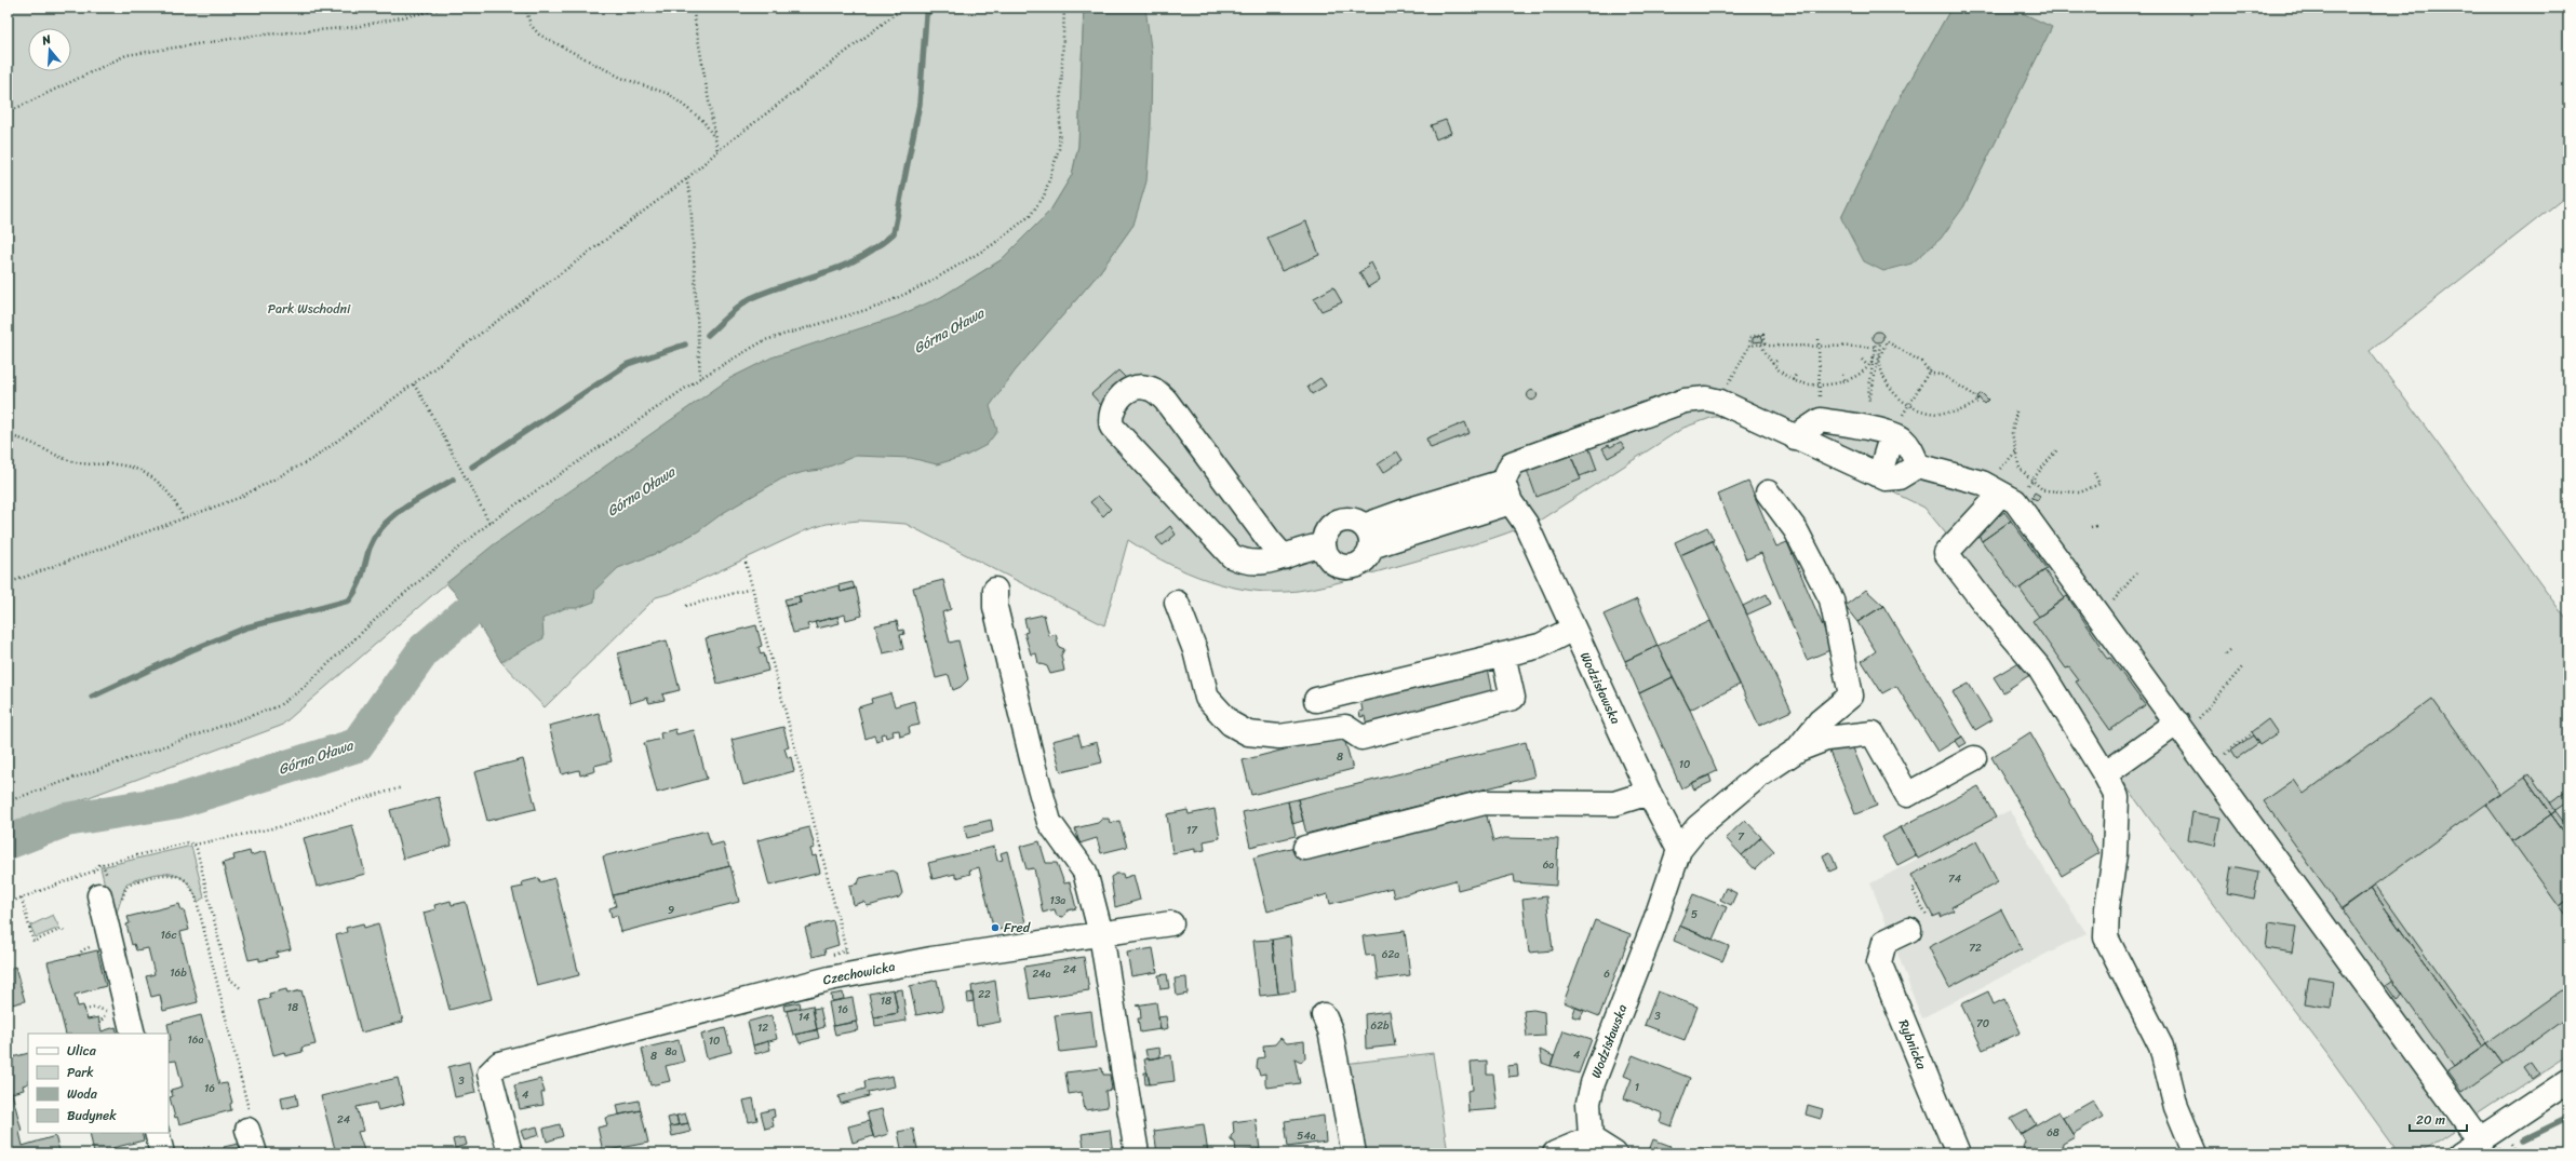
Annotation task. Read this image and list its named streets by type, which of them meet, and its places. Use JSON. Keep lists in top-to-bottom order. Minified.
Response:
{"streets":{"street":["Wodzisławska","Czechowicka","Rybnicka"]},"water":["Górna Oława"],"parks":["Park Wschodni"],"places":["Fred"],"house_numbers":["8","10","17","7","6a","74","13a","9","5","16c","72","62a","24","16b","24a","6","22","18","18","16","3","14","70","62b","12","16a","10","8a","4","8","3","1","16","4","24","68","54a"],"legend":["Ulica","Park","Woda","Budynek"],"scale_bar":"20 m","north":"top"}
